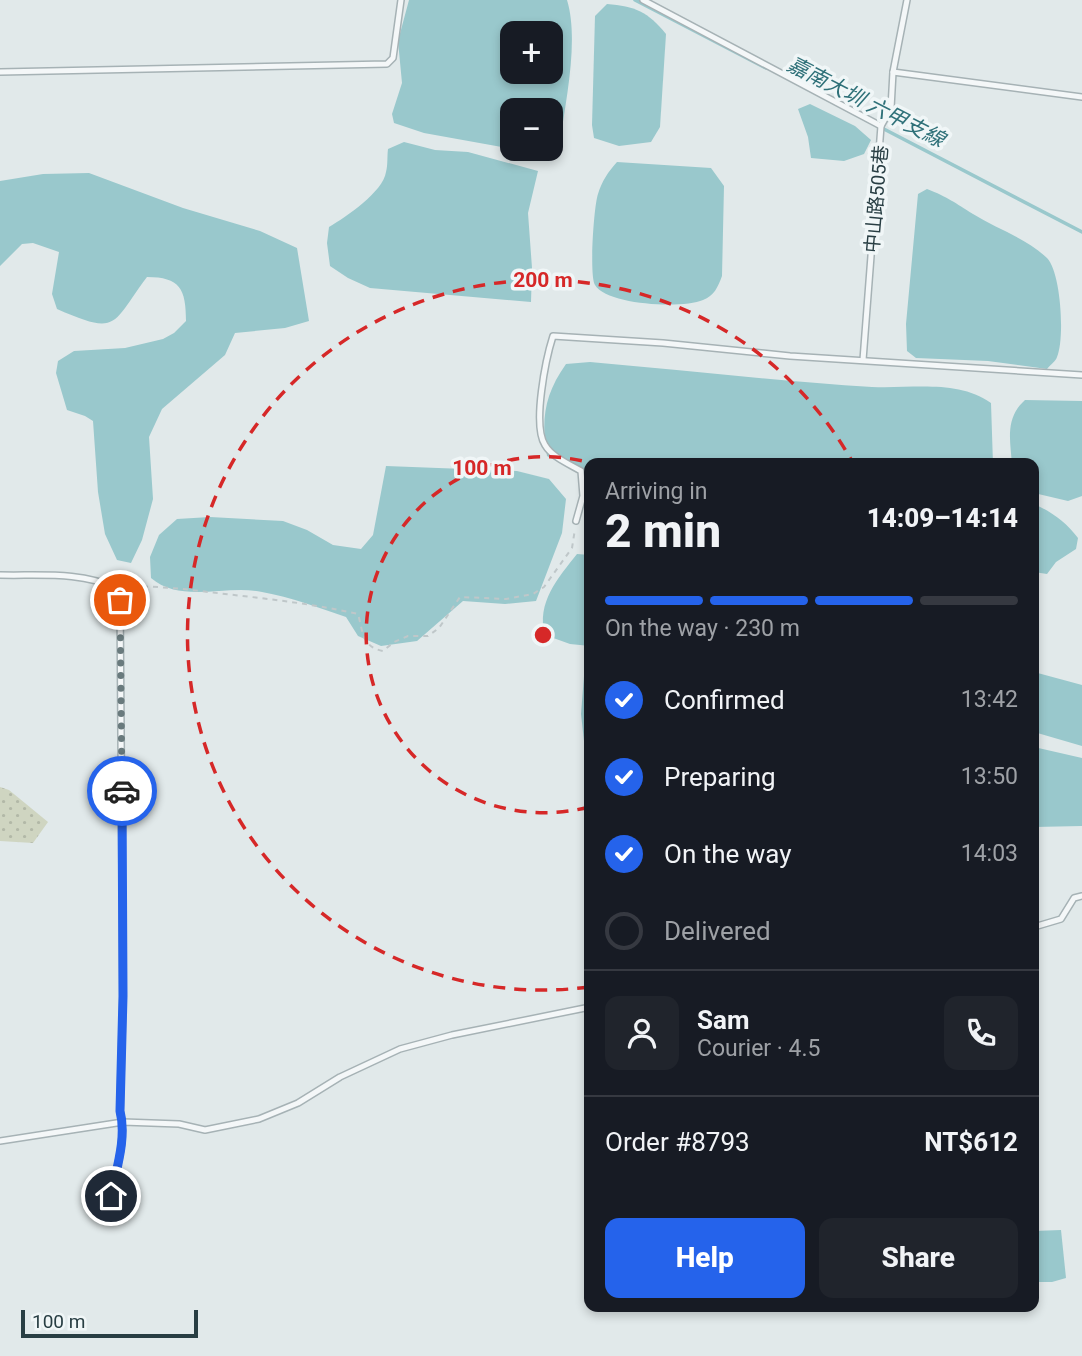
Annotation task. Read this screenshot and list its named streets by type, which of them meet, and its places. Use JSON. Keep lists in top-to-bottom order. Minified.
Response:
{"streets":{"lane":["中山路505巷"]},"water":["嘉南大圳 六甲支線"],"scale_bar":"100 m","page":{"map_buttons":["+","−"],"heading":["2 min","Arriving in","14:09–14:14"],"panel":["Sam","Courier · 4.5","Order #8793","NT$612"],"bar":"On the way · 230 m","list":[["Confirmed","13:42"],["Preparing","13:50"],["On the way","14:03"],"Delivered"],"buttons":["Help","Share"],"scale":"100 m"},"rings":["200 m","100 m"]}
